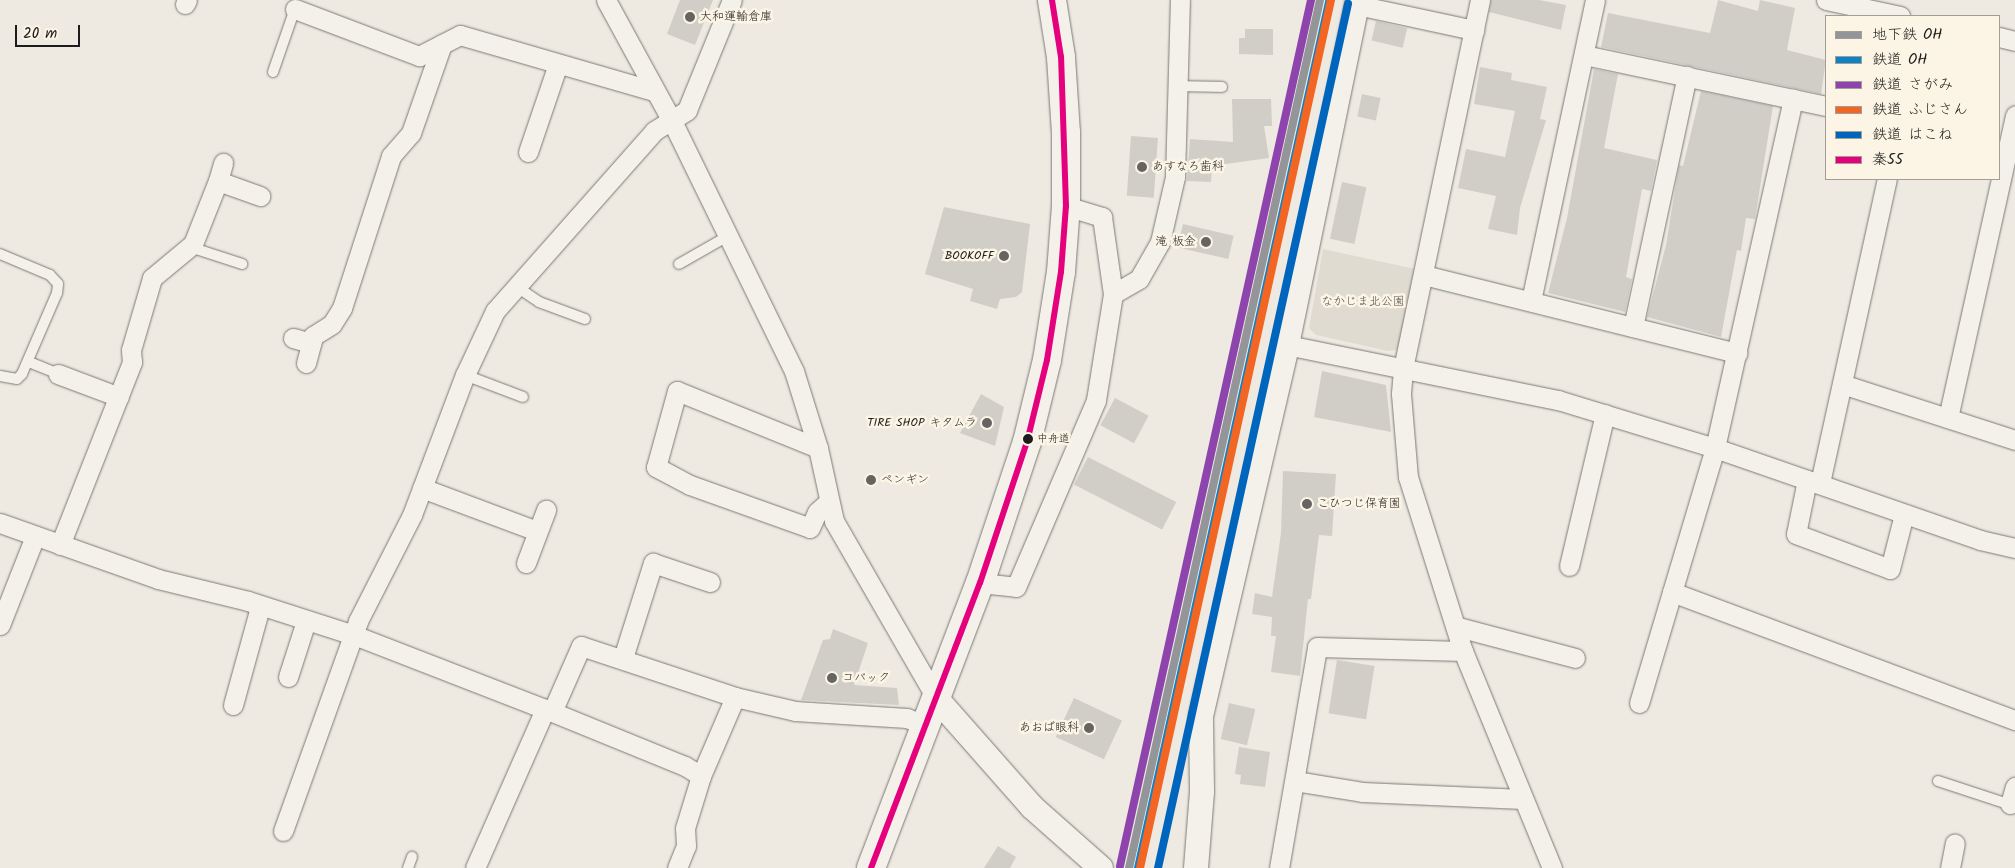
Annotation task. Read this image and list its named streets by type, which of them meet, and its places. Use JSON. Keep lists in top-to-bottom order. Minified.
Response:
{"parks":["なかじま北公園"],"places":["大和運輸倉庫","あすなろ歯科","滝 板金","BOOKOFF","TIRE SHOP キタムラ","中舟道","ペンギン","こひつじ保育園","コバック","あおば眼科"],"lines":["metro line OH","rail line さがみ","rail line ふじさん","transit line 秦55","rail line OH","rail line はこね"],"legend":["地下鉄 OH","鉄道 OH","鉄道 さがみ","鉄道 ふじさん","鉄道 はこね","秦55"],"scale_bar":"20 m"}
